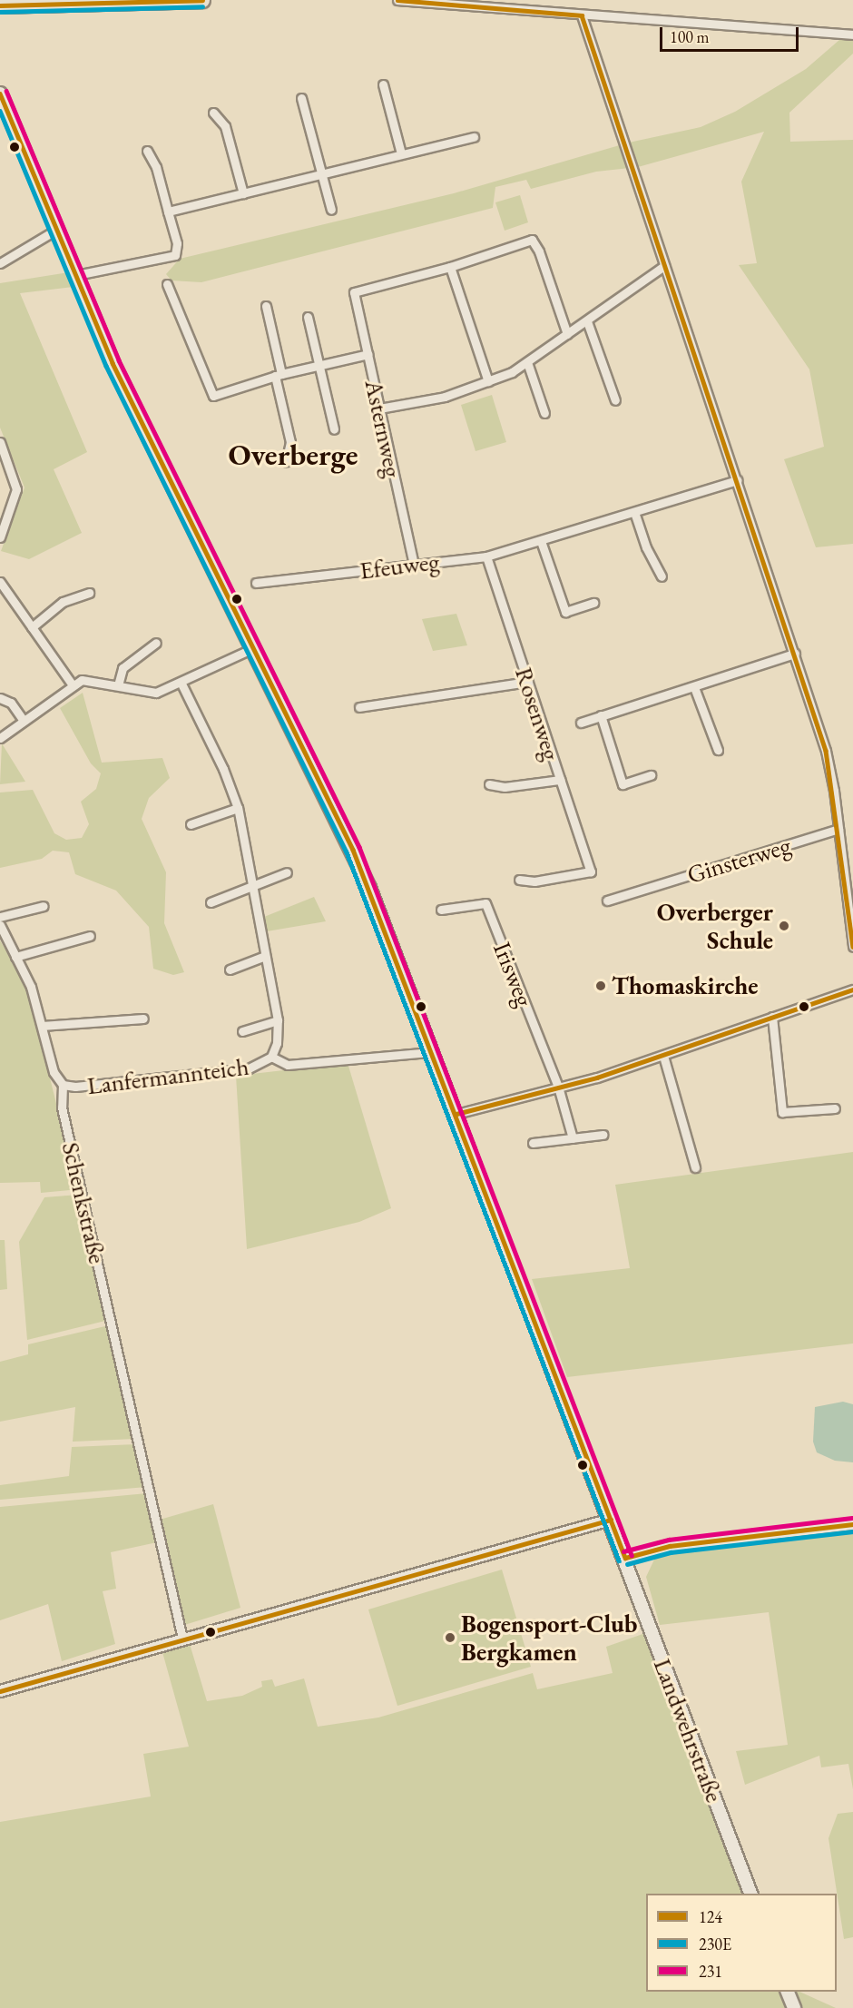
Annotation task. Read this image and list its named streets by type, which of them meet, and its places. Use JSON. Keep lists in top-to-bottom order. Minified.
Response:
{"streets":{"main road":["Landwehrstraße"],"street":["Asternweg","Efeuweg","Rosenweg","Ginsterweg","Irisweg","Lanfermannteich","Schenkstraße"]},"crossings":[["Asternweg","Efeuweg"],["Efeuweg","Rosenweg"],["Lanfermannteich","Schenkstraße"],["Lanfermannteich","Landwehrstraße"]],"districts":["Overberge"],"places":["Overberger Schule","Thomaskirche","Bogensport-Club Bergkamen"],"lines":["transit line 124","transit line 230E","transit line 231"],"legend":["124","230E","231"],"scale_bar":"100 m"}
